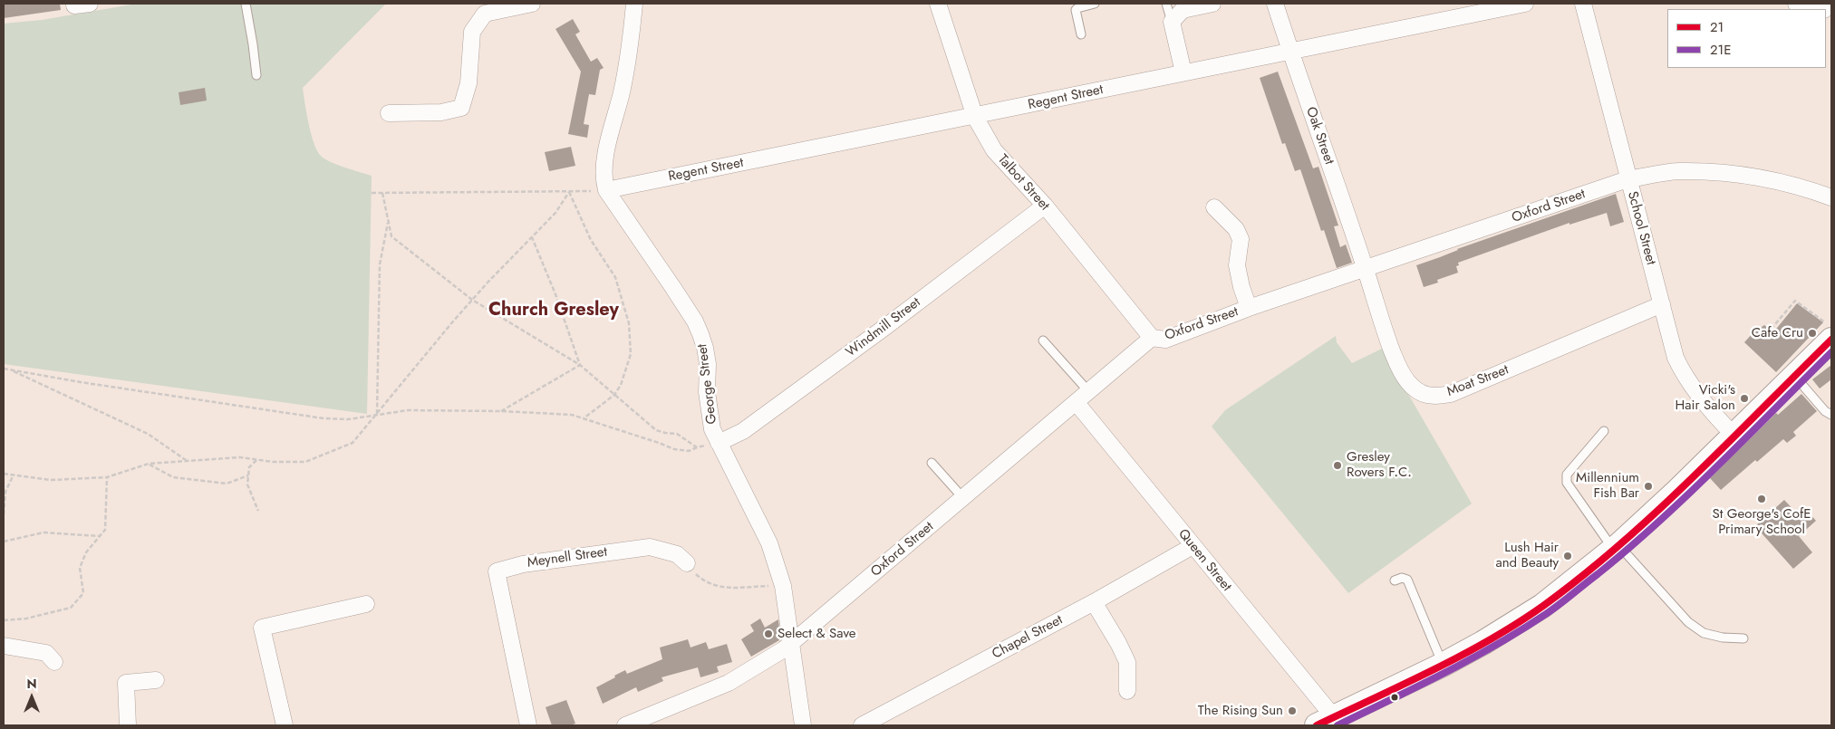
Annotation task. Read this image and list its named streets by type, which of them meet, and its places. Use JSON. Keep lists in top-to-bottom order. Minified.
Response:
{"streets":{"street":["Regent Street","Oak Street","Talbot Street","Oxford Street","School Street","Windmill Street","Moat Street","George Street","Meynell Street","Queen Street","Chapel Street"]},"crossings":[["Regent Street","Oak Street"],["Regent Street","Talbot Street"],["Regent Street","George Street"],["Oak Street","Oxford Street"],["Oak Street","Moat Street"],["Talbot Street","Oxford Street"],["Talbot Street","Windmill Street"],["Oxford Street","School Street"],["Oxford Street","Moat Street"],["Oxford Street","George Street"],["Oxford Street","Queen Street"],["School Street","Moat Street"],["Windmill Street","George Street"],["Queen Street","Chapel Street"]],"districts":["Church Gresley"],"places":["Cafe Cru","Vicki's Hair Salon","Gresley Rovers F.C.","Millennium Fish Bar","St George's CofE Primary School","Lush Hair and Beauty","Select & Save","The Rising Sun"],"lines":["transit line 21","transit line 21E"],"legend":["21","21E"],"north":"top"}
